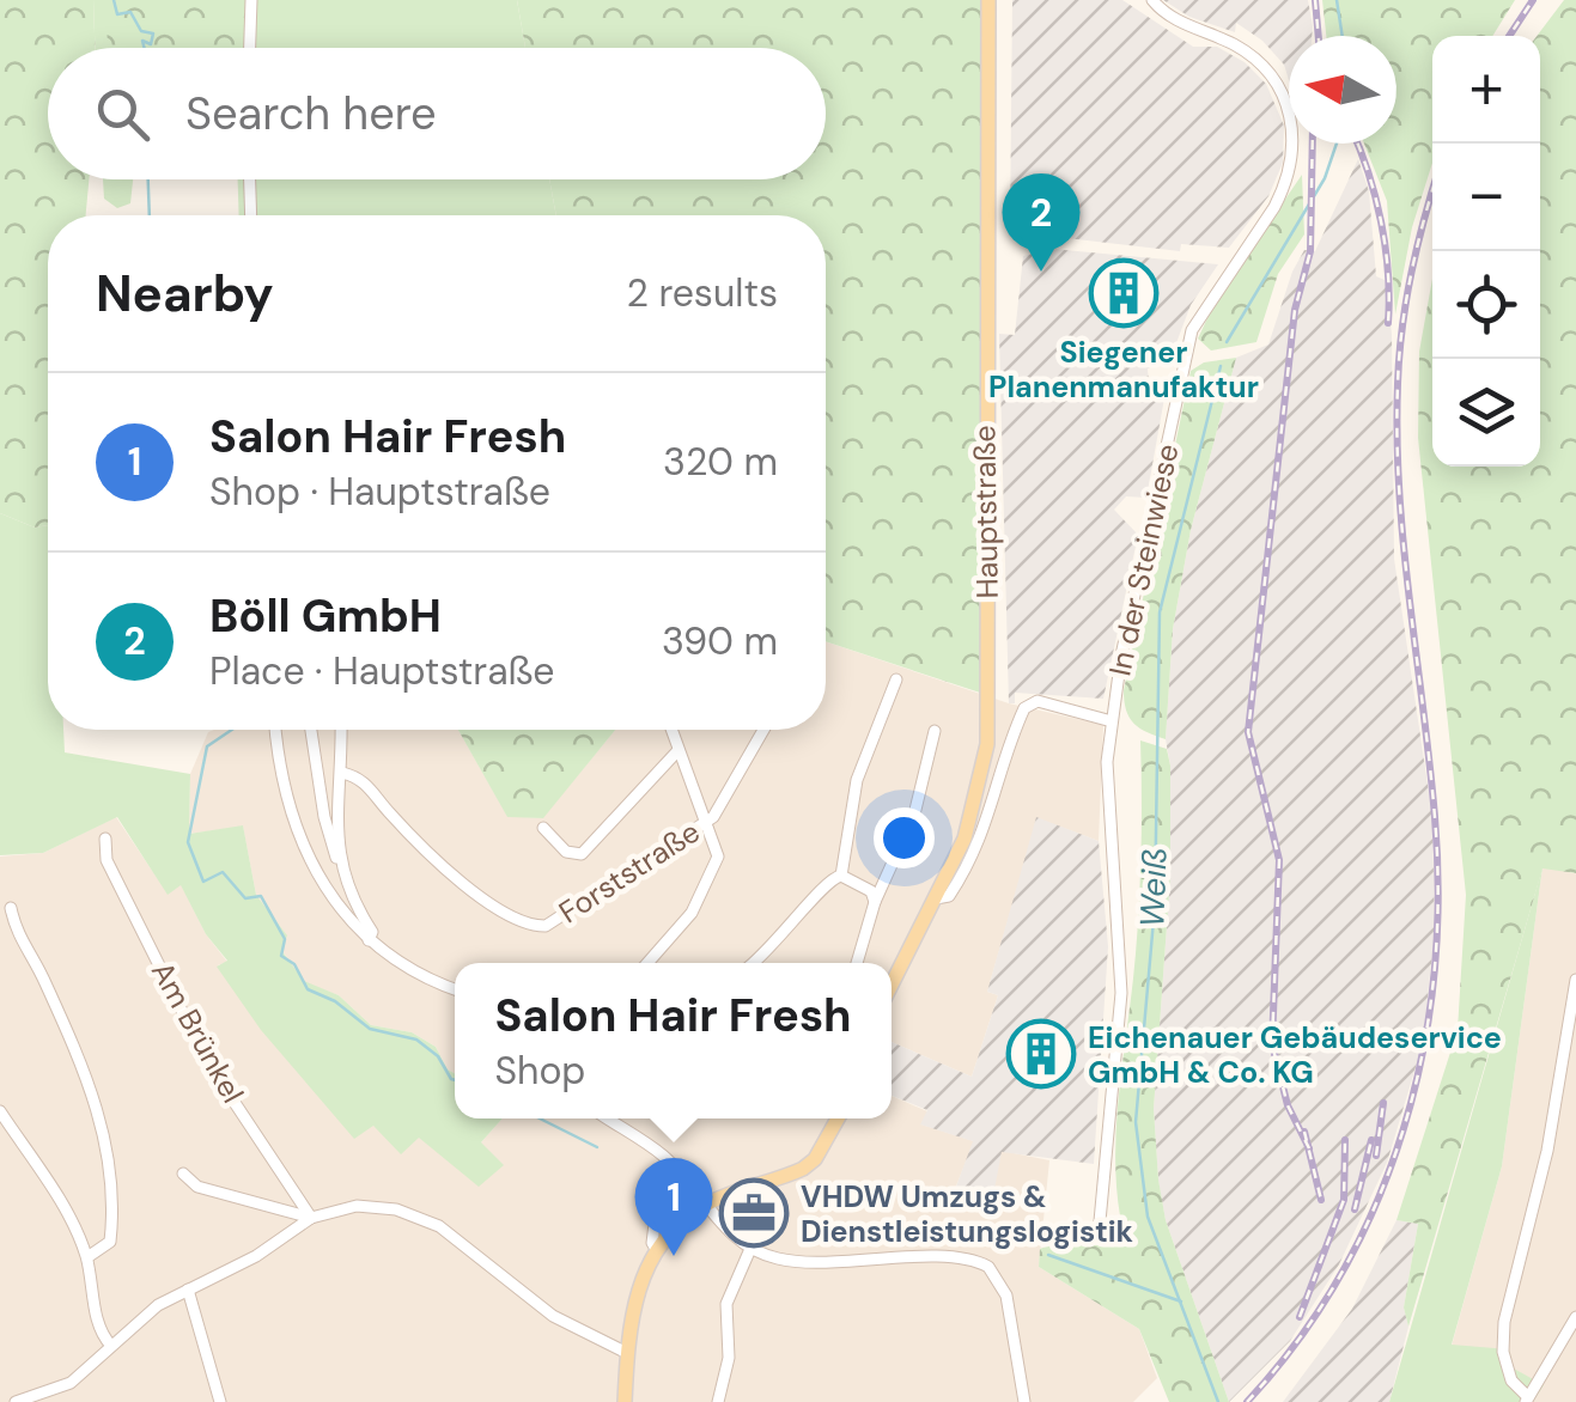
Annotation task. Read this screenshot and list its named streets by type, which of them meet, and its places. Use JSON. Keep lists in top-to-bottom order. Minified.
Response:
{"streets":{"main road":["Hauptstraße"],"street":["In der Steinwiese","Forststraße","Am Brünkel"]},"water":["Weiß"],"places":{"building":["Siegener Planenmanufaktur","Eichenauer Gebäudeservice GmbH & Co. KG"],"office":["VHDW Umzugs & Dienstleistungslogistik"]},"north":"left","page":{"map_buttons":["+","−"],"search":"Search here","pins":["2","1"],"heading":["Nearby","2 results"],"list":[{"mark":"1","name":"Salon Hair Fresh","note":"Shop · Hauptstraße","value":"320 m"},{"mark":"2","name":"Böll GmbH","note":"Place · Hauptstraße","value":"390 m"}],"popup":["Salon Hair Fresh","Shop"]}}
